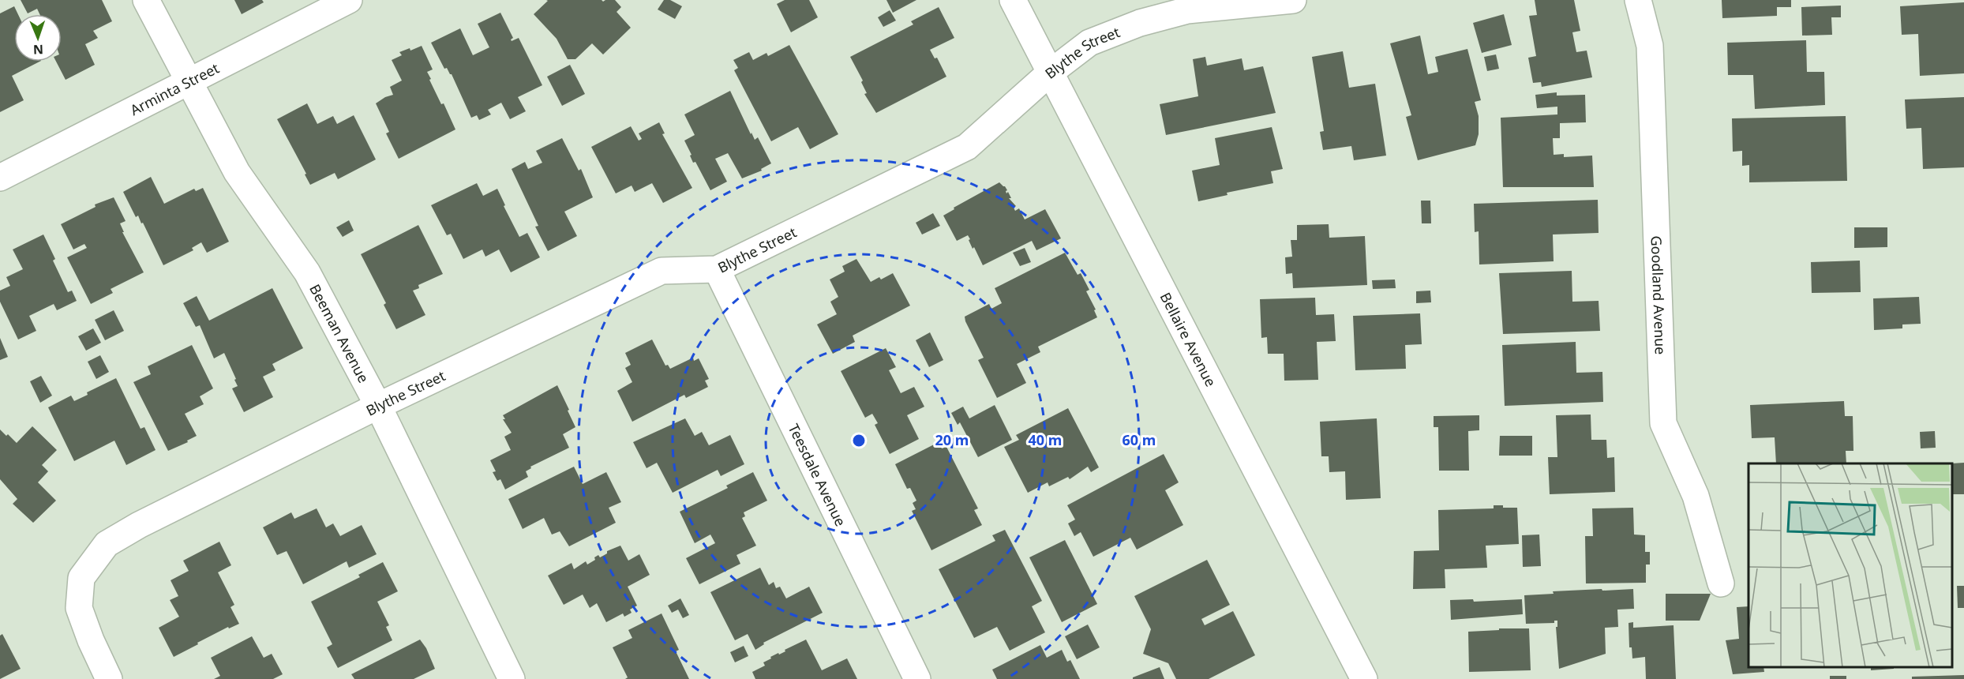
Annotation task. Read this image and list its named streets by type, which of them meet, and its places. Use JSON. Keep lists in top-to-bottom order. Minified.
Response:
{"streets":{"street":["Blythe Street","Arminta Street","Goodland Avenue","Beeman Avenue","Bellaire Avenue","Teesdale Avenue"]},"crossings":[["Blythe Street","Beeman Avenue"],["Blythe Street","Bellaire Avenue"],["Blythe Street","Teesdale Avenue"],["Arminta Street","Beeman Avenue"]],"north":"bottom","rings":["20 m","40 m","60 m"]}
